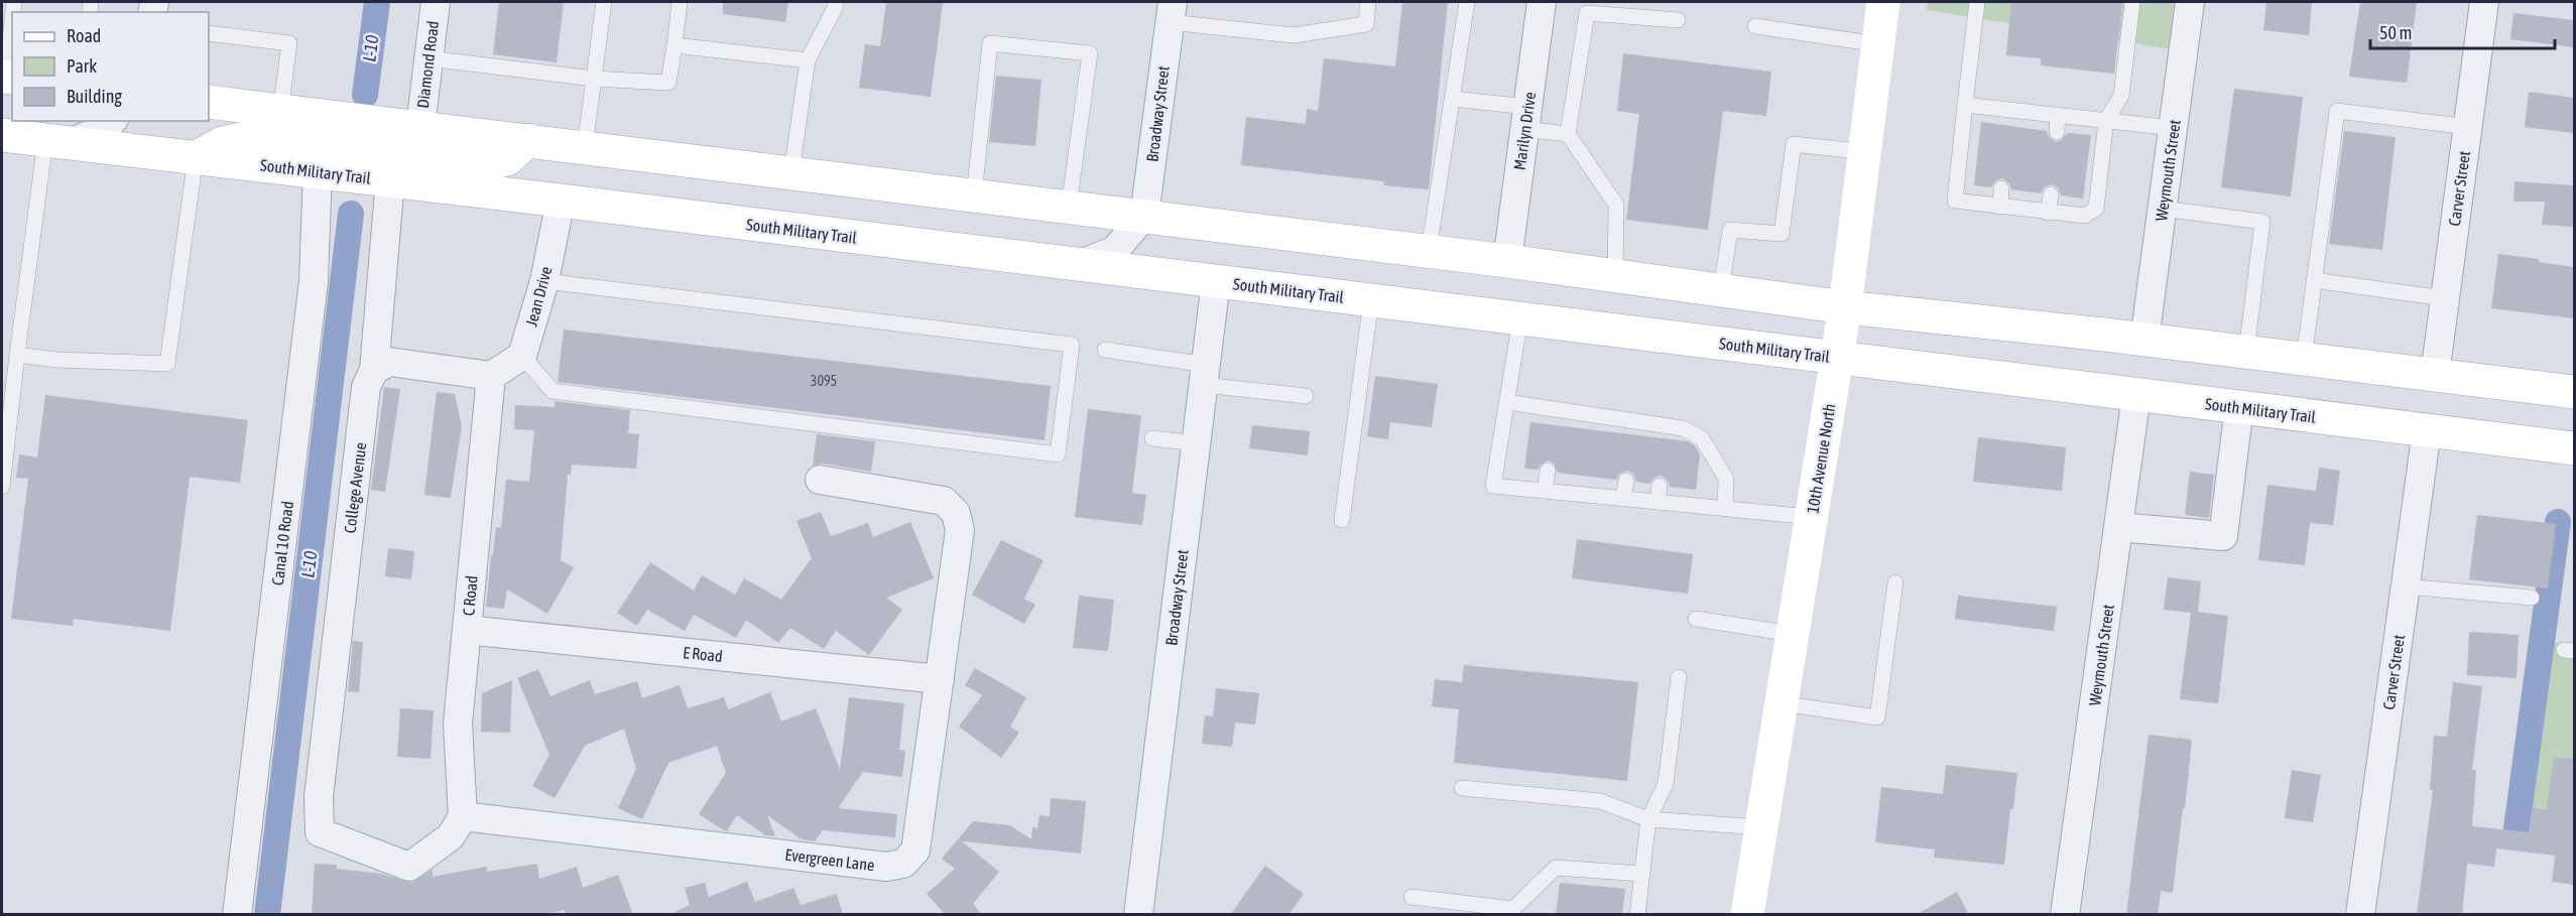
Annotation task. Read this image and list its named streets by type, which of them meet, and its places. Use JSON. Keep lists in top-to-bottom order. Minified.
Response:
{"streets":{"main road":["South Military Trail","10th Avenue North"],"street":["Diamond Road","Broadway Street","Marilyn Drive","Weymouth Street","Carver Street","Jean Drive","College Avenue","Canal 10 Road","C Road","E Road","Evergreen Lane"]},"crossings":[["Broadway Street","South Military Trail"],["Weymouth Street","South Military Trail"],["South Military Trail","Carver Street"],["South Military Trail","Jean Drive"],["South Military Trail","10th Avenue North"],["South Military Trail","College Avenue"],["South Military Trail","Canal 10 Road"],["College Avenue","C Road"],["College Avenue","Evergreen Lane"],["C Road","E Road"],["C Road","Evergreen Lane"],["E Road","Evergreen Lane"]],"water":["L-10"],"house_numbers":["3095"],"legend":["Road","Park","Building"],"scale_bar":"50 m"}
